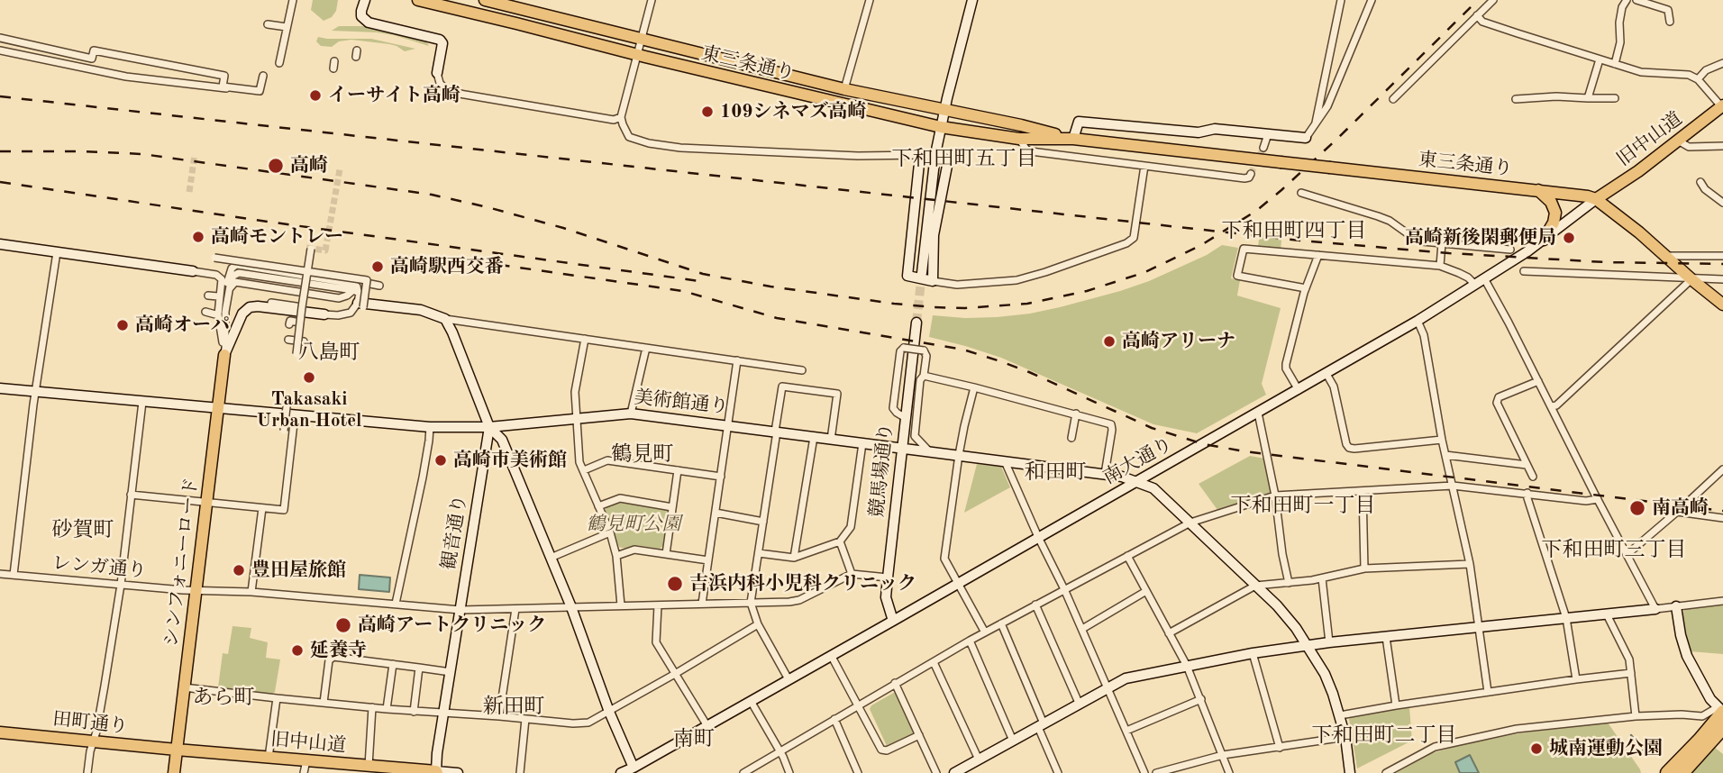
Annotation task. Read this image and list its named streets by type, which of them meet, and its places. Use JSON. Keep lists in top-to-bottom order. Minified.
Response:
{"streets":{"main road":["東三条通り","旧中山道","シンフォニーロード","田町通り"],"street":["美術館通り","南大通り","競馬場通り","観音通り","レンガ通り"]},"crossings":[["東三条通り","旧中山道"],["東三条通り","南大通り"],["旧中山道","南大通り"],["旧中山道","観音通り"],["旧中山道","シンフォニーロード"],["旧中山道","田町通り"],["美術館通り","南大通り"],["美術館通り","競馬場通り"],["美術館通り","観音通り"],["美術館通り","シンフォニーロード"],["南大通り","競馬場通り"],["観音通り","レンガ通り"],["シンフォニーロード","レンガ通り"],["シンフォニーロード","田町通り"]],"districts":["下和田町五丁目","下和田町四丁目","八島町","鶴見町","和田町","下和田町一丁目","砂賀町","下和田町三丁目","あら町","新田町","下和田町二丁目","南町"],"parks":["鶴見町公園"],"places":["イーサイト高崎","109シネマズ高崎","高崎","高崎モントレー","高崎新後閑郵便局","高崎駅西交番","高崎オーパ","高崎アリーナ","Takasaki Urban Hotel","高崎市美術館","南高崎","豊田屋旅館","吉浜内科小児科クリニック","高崎アートクリニック","延養寺","城南運動公園"]}
